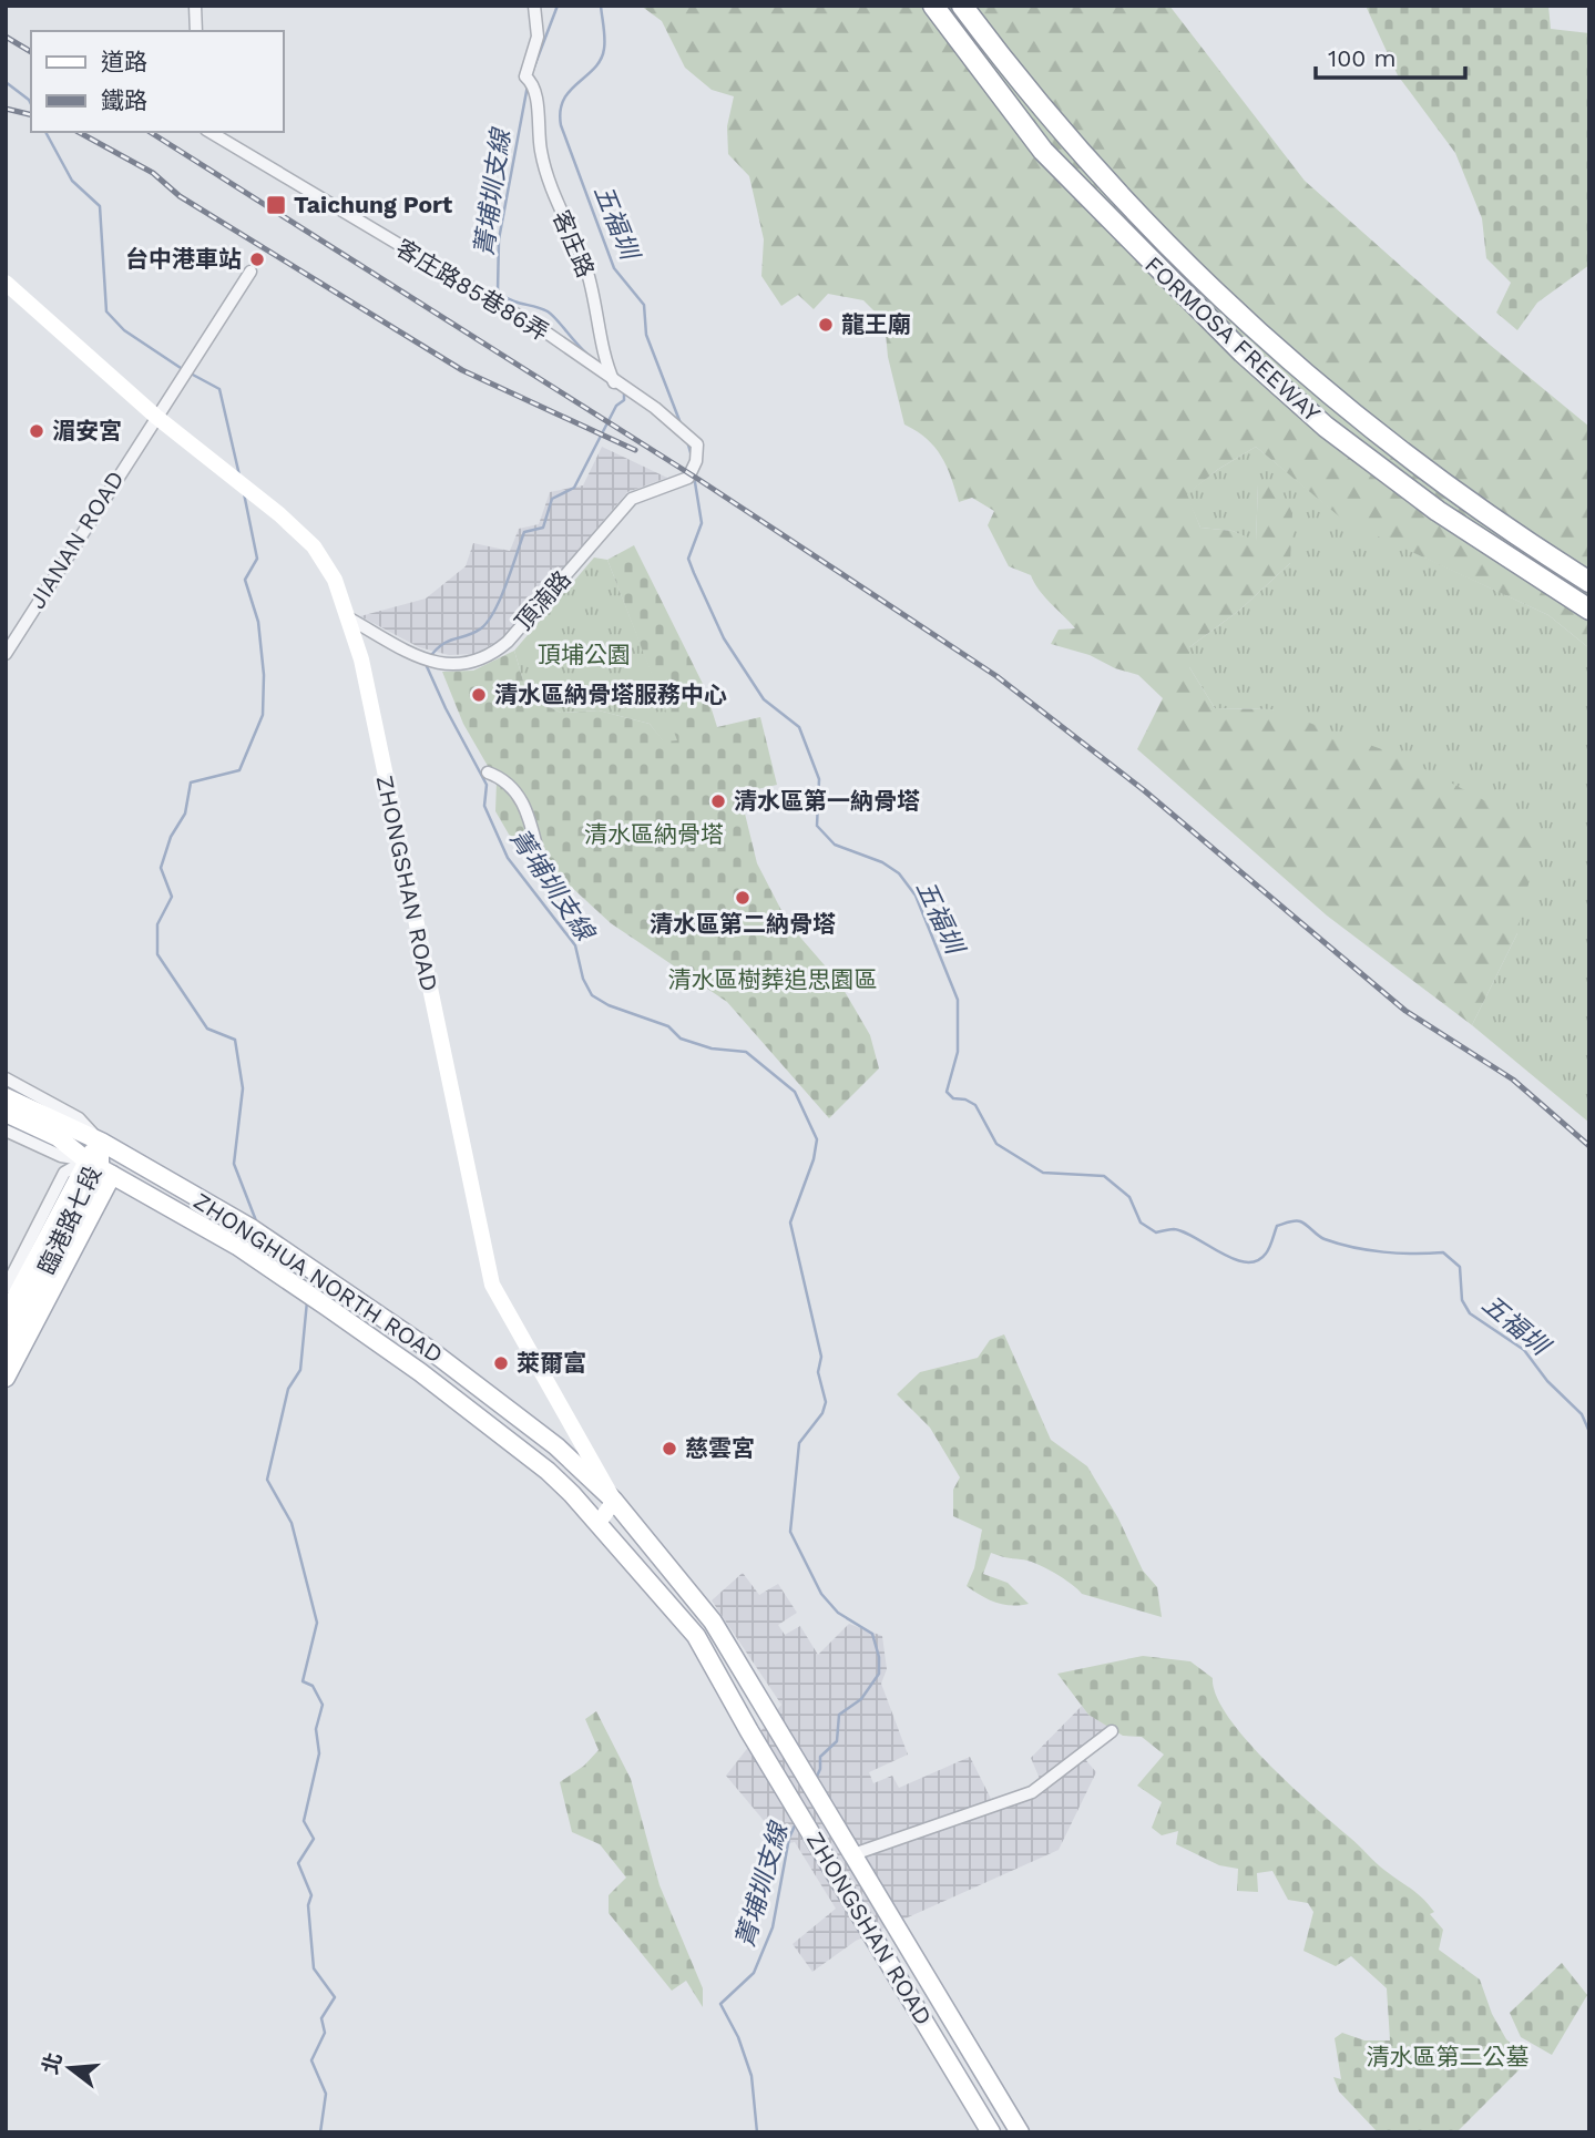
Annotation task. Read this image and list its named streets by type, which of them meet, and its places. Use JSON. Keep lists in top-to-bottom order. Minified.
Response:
{"streets":{"highway":["FORMOSA FREEWAY"],"main road":["ZHONGSHAN ROAD","臨港路七段","ZHONGHUA NORTH ROAD"],"street":["客庄路","客庄路85巷86弄","JIANAN ROAD","頂湳路"]},"crossings":[["客庄路","客庄路85巷86弄"],["客庄路","頂湳路"],["客庄路85巷86弄","頂湳路"],["JIANAN ROAD","ZHONGSHAN ROAD"],["頂湳路","ZHONGSHAN ROAD"],["ZHONGSHAN ROAD","ZHONGHUA NORTH ROAD"],["臨港路七段","ZHONGHUA NORTH ROAD"]],"water":["菁埔圳支線","五福圳"],"parks":["頂埔公園","清水區納骨塔","清水區樹葬追思園區","清水區第二公墓"],"places":{"transit":["Taichung Port"],"other":["台中港車站","龍王廟","湄安宮","清水區納骨塔服務中心","清水區第一納骨塔","清水區第二納骨塔","萊爾富","慈雲宮"]},"legend":["道路","鐵路"],"scale_bar":"100 m","north":"left"}
